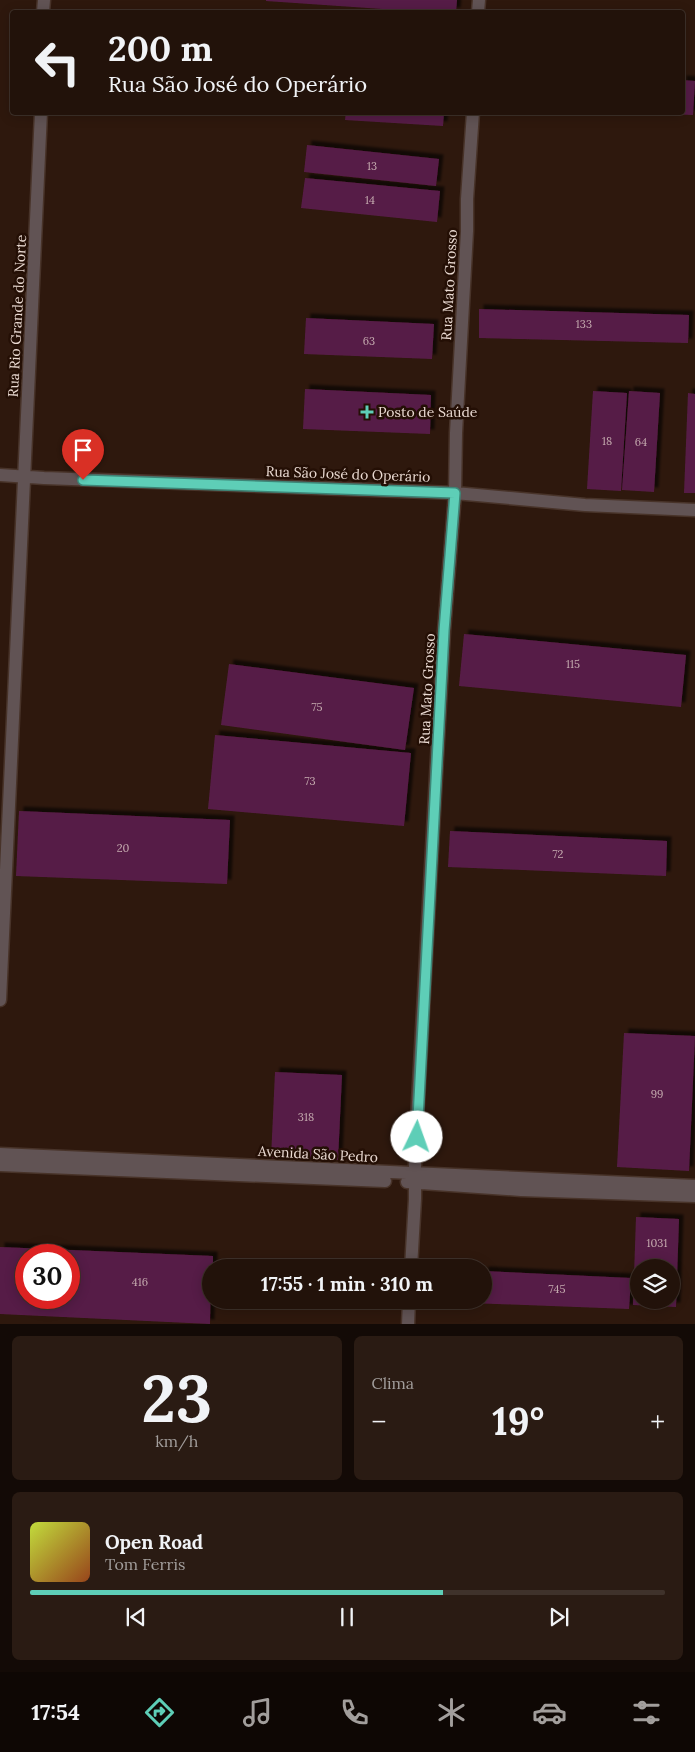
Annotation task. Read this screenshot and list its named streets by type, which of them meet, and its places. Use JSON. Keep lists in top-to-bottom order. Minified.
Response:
{"streets":{"street":["Rua Mato Grosso","Rua Rio Grande do Norte","Rua São José do Operário","Avenida São Pedro"]},"crossings":[["Rua Mato Grosso","Rua São José do Operário"],["Rua Mato Grosso","Avenida São Pedro"],["Rua Rio Grande do Norte","Rua São José do Operário"]],"places":{"health":["Posto de Saúde"]},"house_numbers":["13","14","133","63","18","64","115","75","73","20","72","99","318","1031","416","745"],"page":{"turn":["200 m","Rua São José do Operário"],"limit":"30","trip":"17:55 · 1 min · 310 m","tile":[["23","km/h"],"Clima"],"heat":["−","19°","+"],"song":["Open Road","Tom Ferris"],"tabs":"17:54"}}
